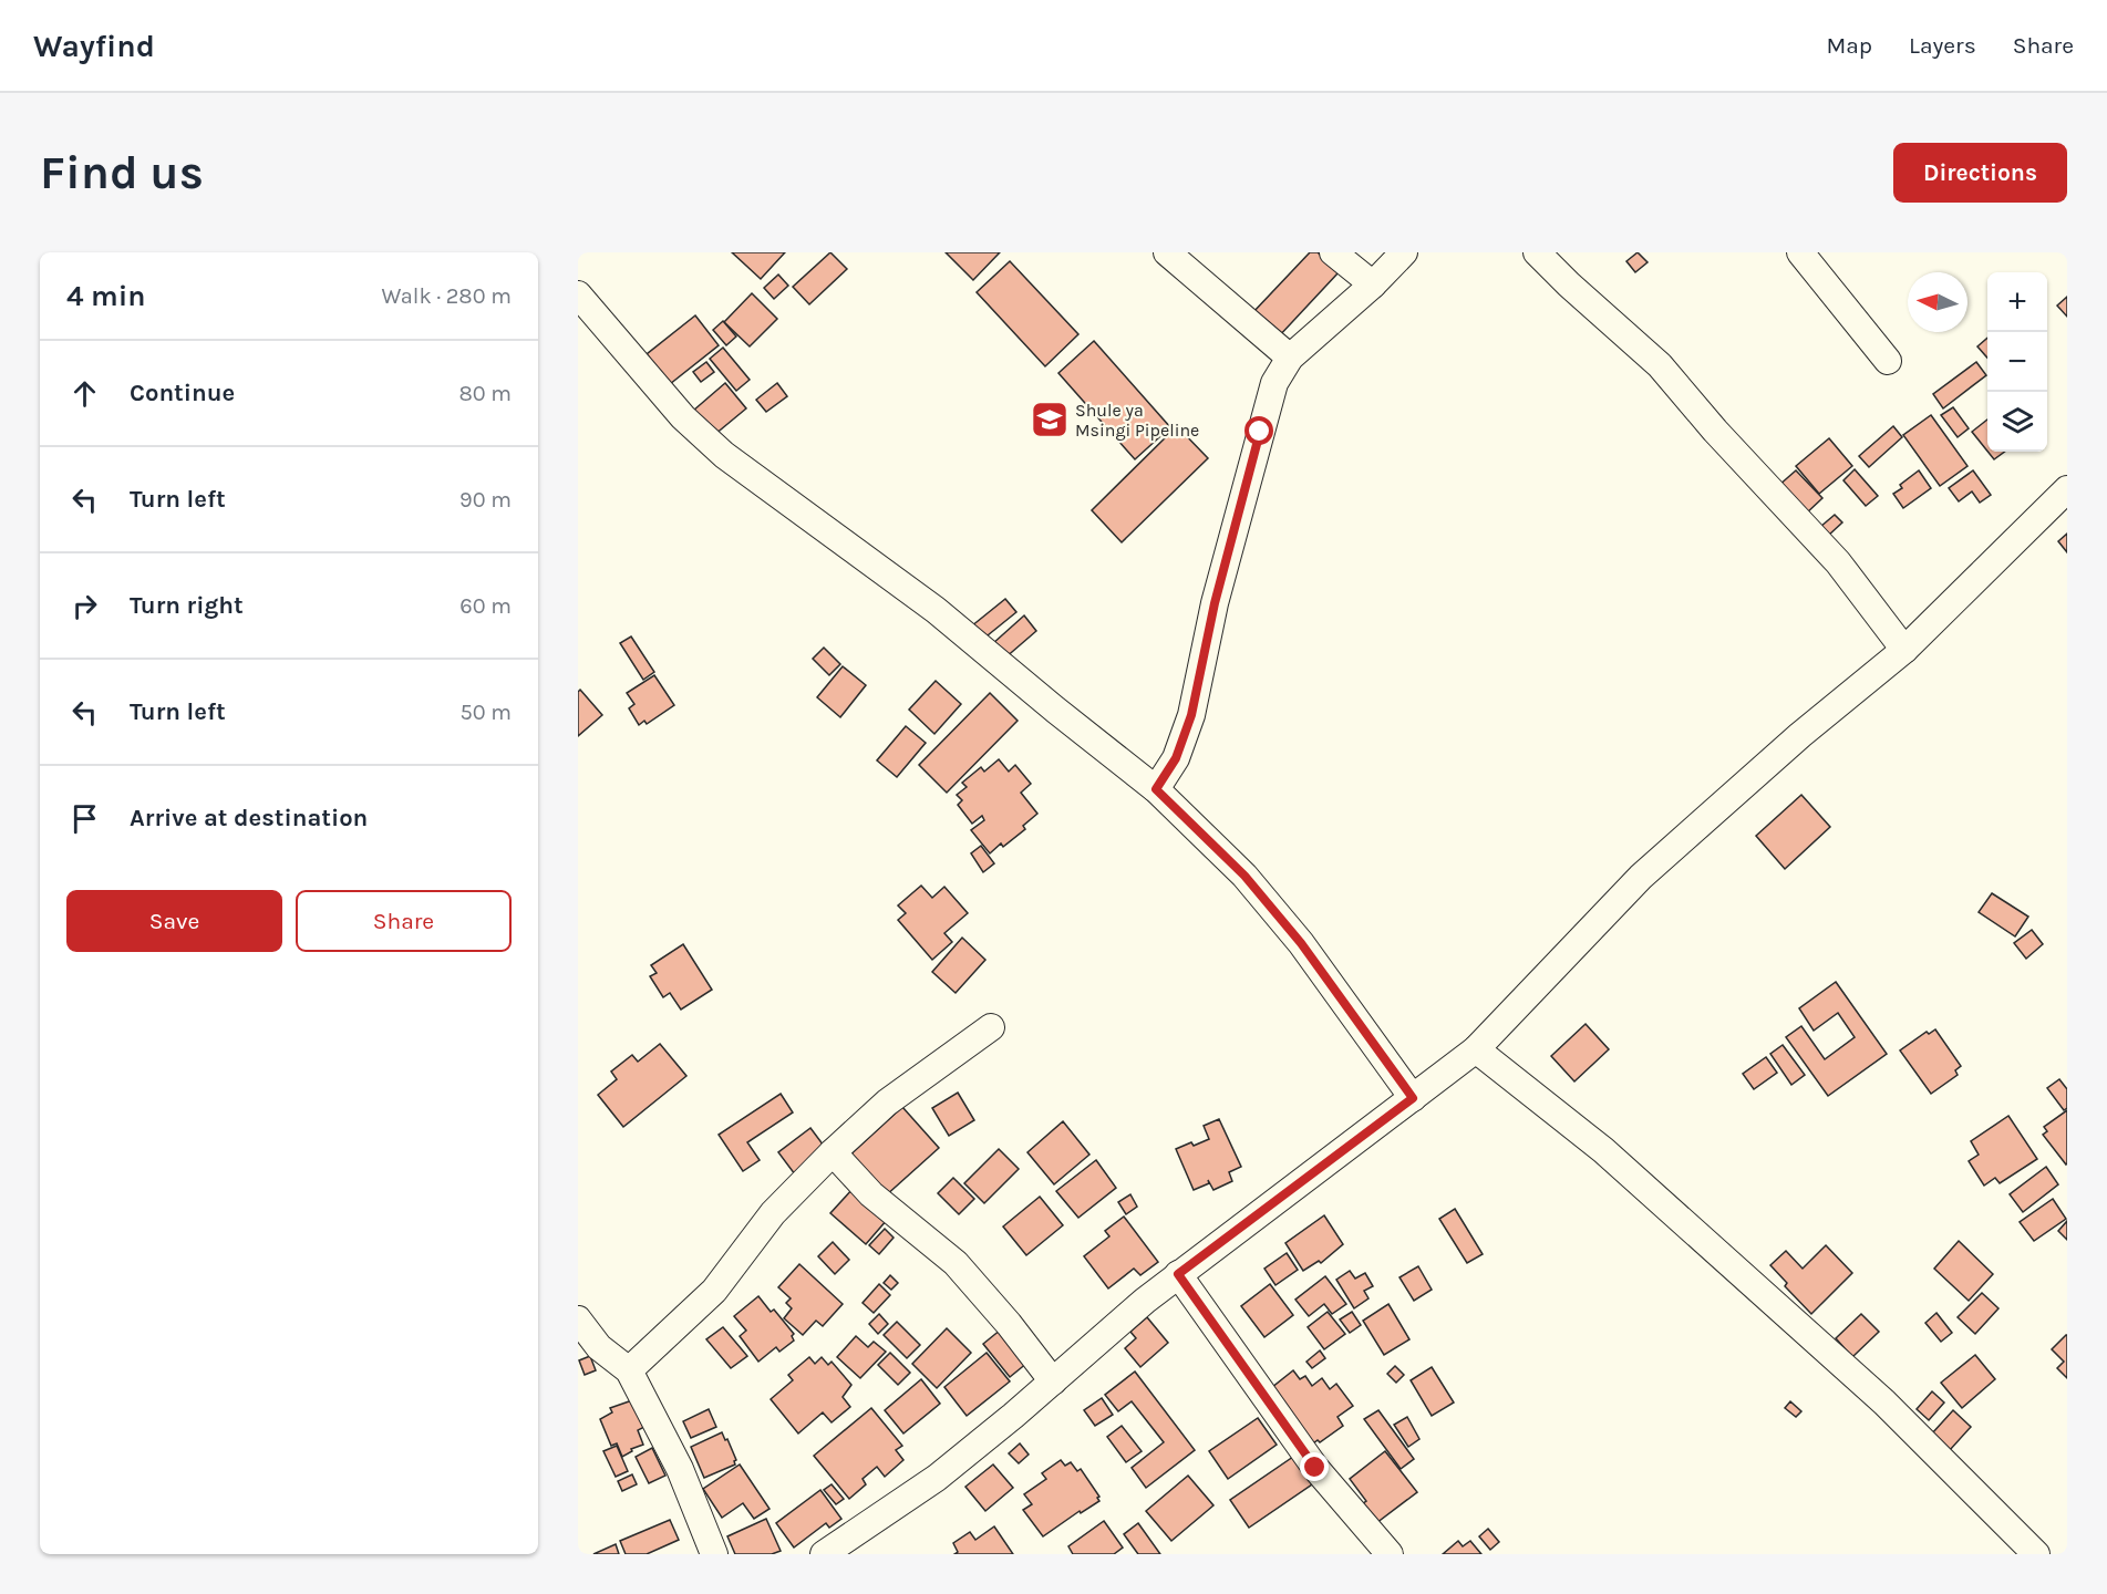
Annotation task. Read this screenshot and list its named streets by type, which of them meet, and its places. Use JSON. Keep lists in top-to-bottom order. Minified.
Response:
{"places":{"school or university":["Shule ya Msingi Pipeline"]},"north":"left","page":{"header":"Wayfind","nav":["Map","Layers","Share"],"buttons":["Directions",["Save","Share"]],"title":"Find us","heading":["4 min","Walk · 280 m"],"map_buttons":["+","−"],"list":[["Continue","80 m"],["Turn left","90 m"],["Turn right","60 m"],["Turn left","50 m"],"Arrive at destination"]}}
